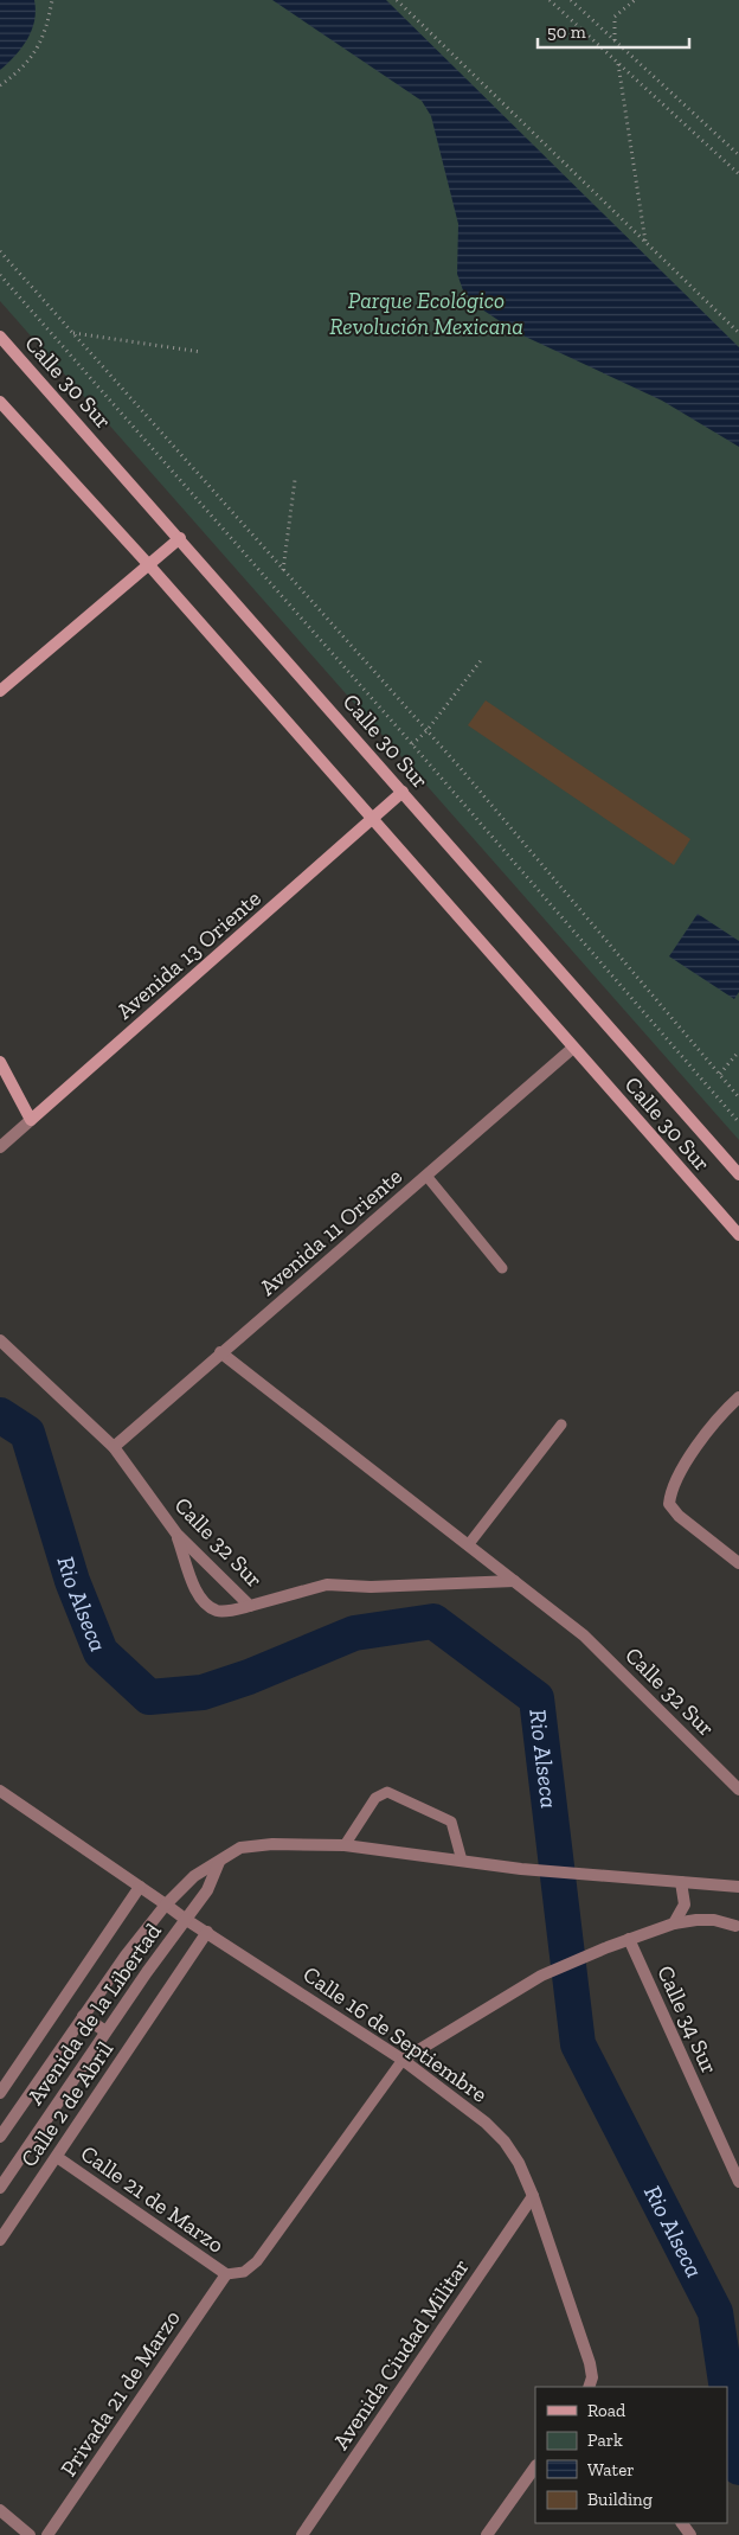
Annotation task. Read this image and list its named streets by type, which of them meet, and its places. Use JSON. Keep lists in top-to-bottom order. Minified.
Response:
{"streets":{"main road":["Calle 30 Sur","Avenida 13 Oriente"],"street":["Avenida 11 Oriente","Calle 32 Sur","Avenida de la Libertad","Calle 34 Sur","Calle 16 de Septiembre","Calle 2 de Abril","Calle 21 de Marzo","Avenida Ciudad Militar","Privada 21 de Marzo"]},"crossings":[["Calle 30 Sur","Avenida 13 Oriente"],["Calle 30 Sur","Avenida 11 Oriente"],["Avenida 11 Oriente","Calle 32 Sur"],["Avenida de la Libertad","Calle 16 de Septiembre"],["Calle 16 de Septiembre","Calle 2 de Abril"],["Calle 16 de Septiembre","Avenida Ciudad Militar"],["Calle 2 de Abril","Calle 21 de Marzo"],["Calle 21 de Marzo","Privada 21 de Marzo"]],"water":["Rio Alseca"],"parks":["Parque Ecológico Revolución Mexicana"],"legend":["Road","Park","Water","Building"],"scale_bar":"50 m"}
